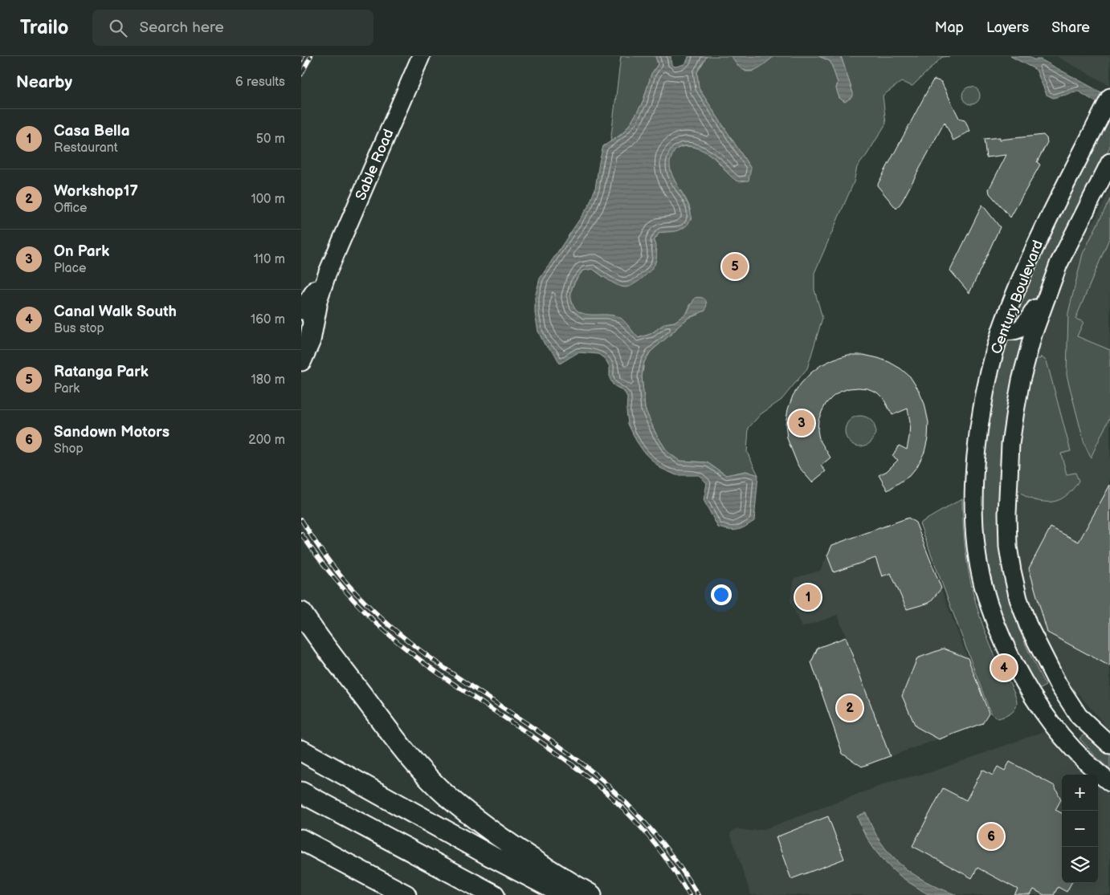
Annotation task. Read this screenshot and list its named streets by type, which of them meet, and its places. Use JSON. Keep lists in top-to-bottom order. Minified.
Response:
{"streets":{"main road":["Sable Road","Century Boulevard"]},"page":{"header":"Trailo","search":"Search here","nav":["Map","Layers","Share"],"heading":["Nearby","6 results"],"list":[{"mark":"1","name":"Casa Bella","note":"Restaurant","value":"50 m"},{"mark":"2","name":"Workshop17","note":"Office","value":"100 m"},{"mark":"3","name":"On Park","note":"Place","value":"110 m"},{"mark":"4","name":"Canal Walk South","note":"Bus stop","value":"160 m"},{"mark":"5","name":"Ratanga Park","note":"Park","value":"180 m"},{"mark":"6","name":"Sandown Motors","note":"Shop","value":"200 m"}],"pins":["5","3","1","4","2","6"],"map_buttons":["+","−"]}}
